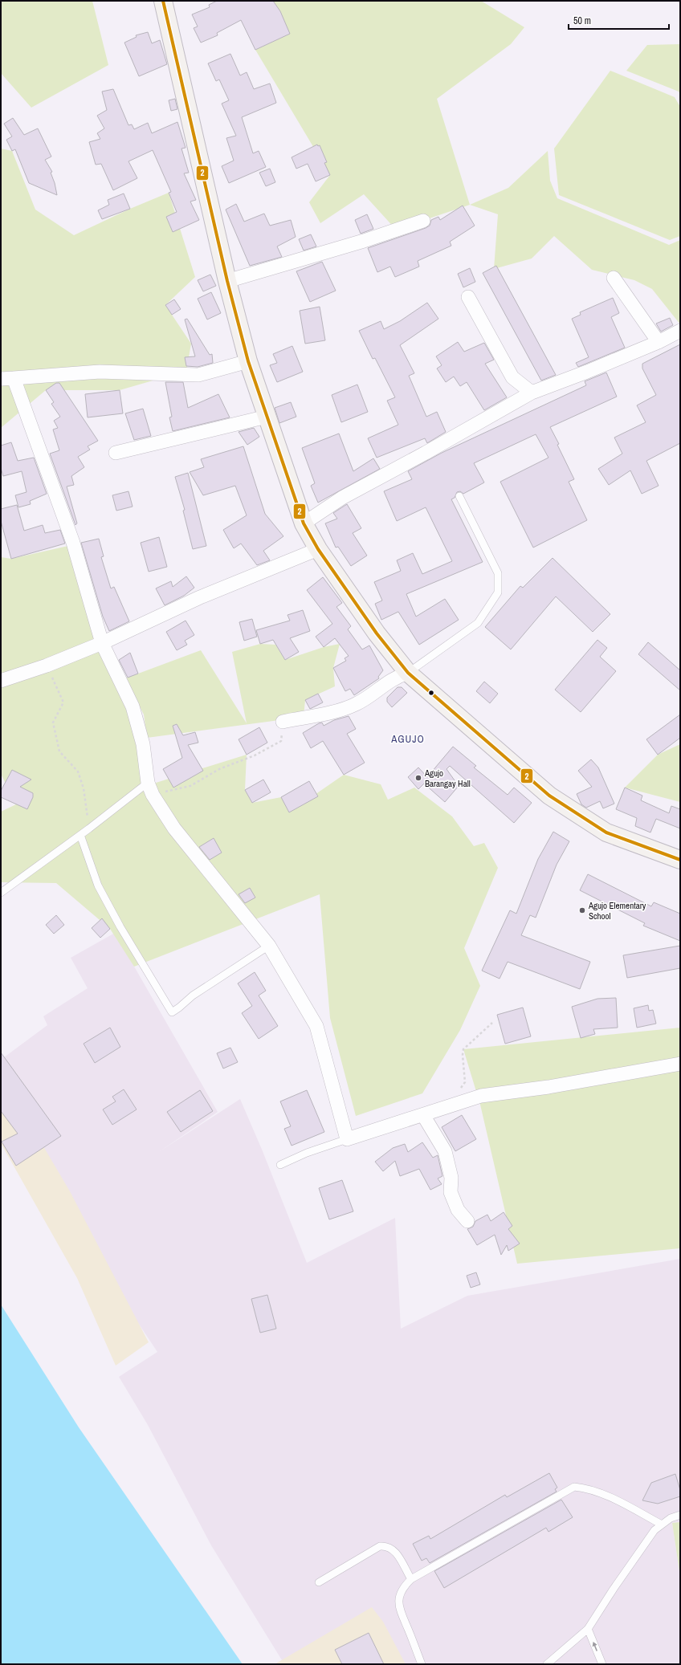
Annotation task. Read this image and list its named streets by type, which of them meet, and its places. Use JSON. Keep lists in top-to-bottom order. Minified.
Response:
{"districts":["AGUJO"],"places":["Agujo Barangay Hall","Agujo Elementary School"],"lines":["transit line 2"],"scale_bar":"50 m"}
